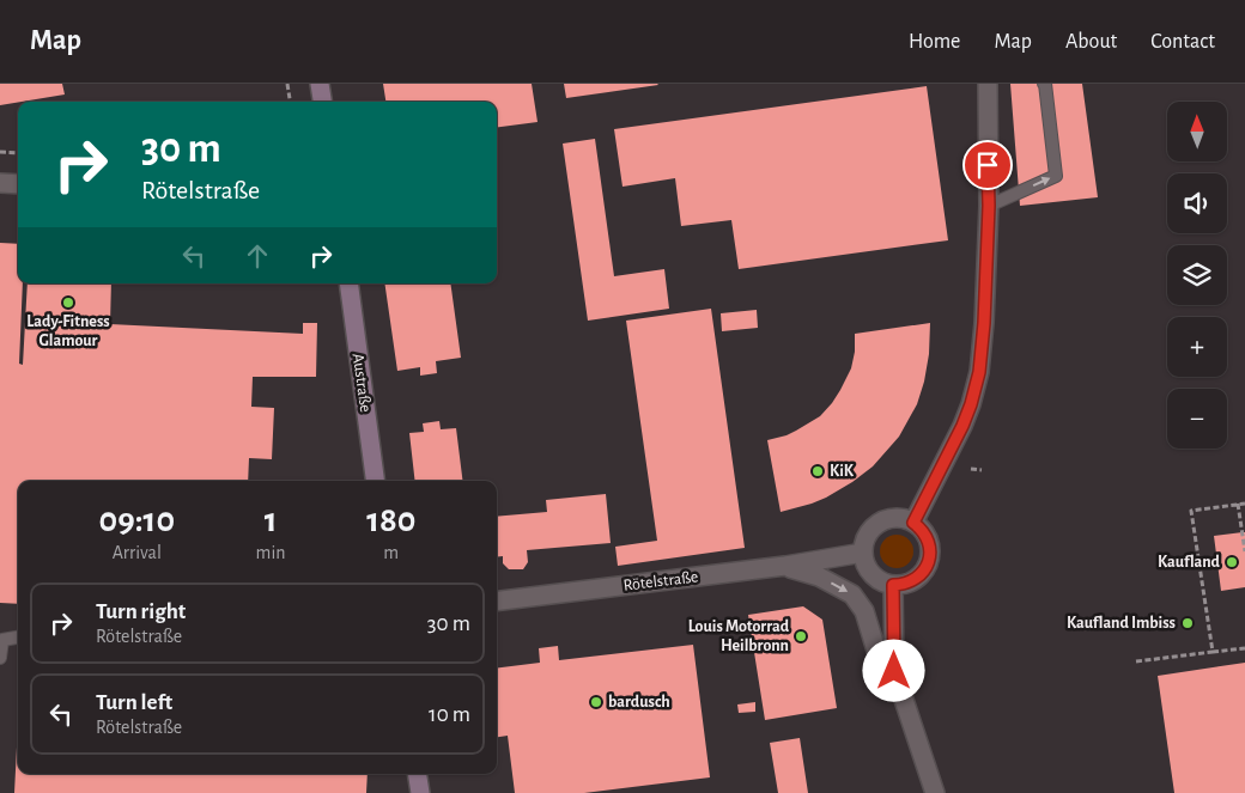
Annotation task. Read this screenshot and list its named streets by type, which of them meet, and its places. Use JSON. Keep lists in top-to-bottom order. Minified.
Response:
{"streets":{"main road":["Austraße"],"street":["Rötelstraße"]},"places":["Lady-Fitness Glamour","KiK","Kaufland","Kaufland Imbiss","Louis Motorrad Heilbronn","bardusch"],"north":"top","page":{"header":"Map","nav":["Home","Map","About","Contact"],"map_buttons":["+","−"],"turn":["30 m","Rötelstraße"],"eta":["09:10","Arrival","1","min","180","m"],"list":[{"name":"Turn right","note":"Rötelstraße","value":"30 m"},{"name":"Turn left","note":"Rötelstraße","value":"10 m"}]}}
